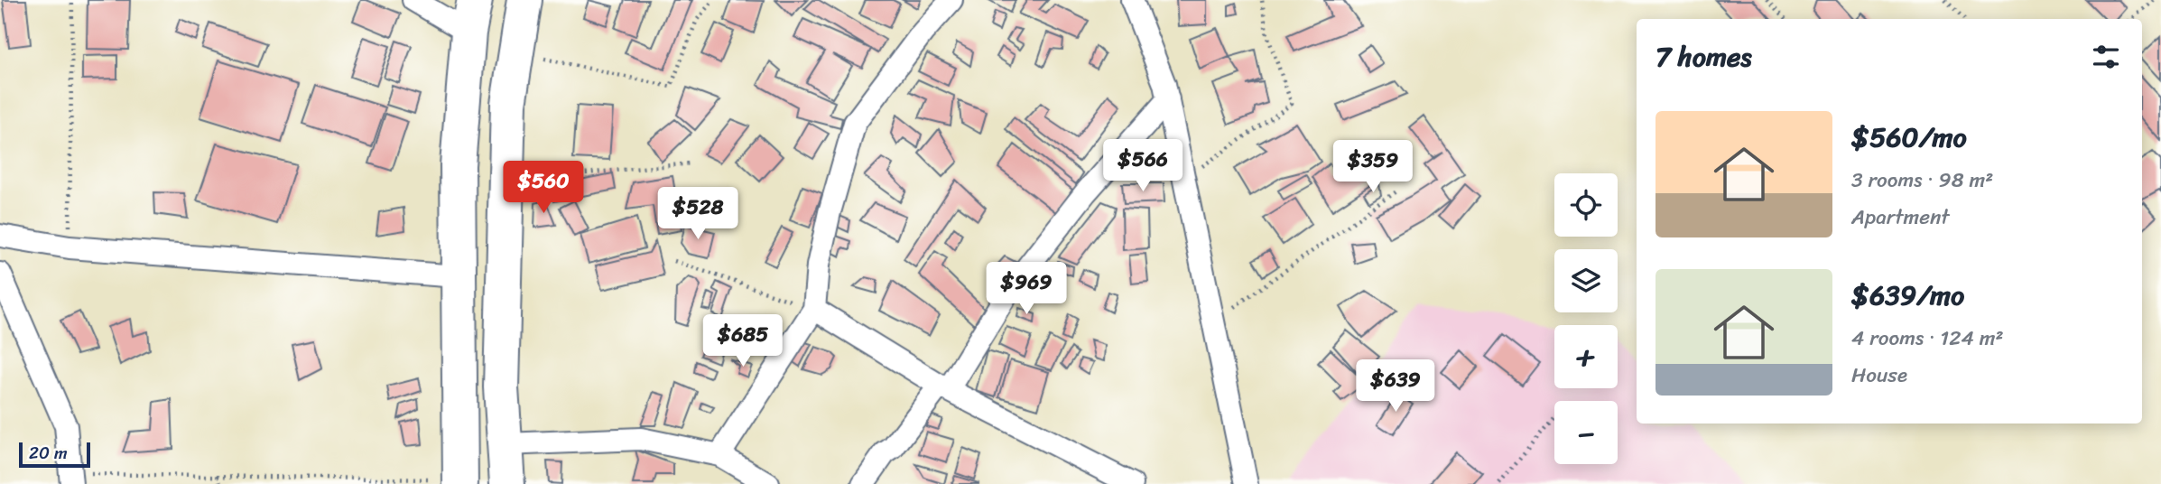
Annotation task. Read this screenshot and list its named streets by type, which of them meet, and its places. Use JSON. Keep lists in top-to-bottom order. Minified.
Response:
{"scale_bar":"20 m","page":{"heading":"7 homes","list":[{"name":"$560/mo","note":"3 rooms · 98 m² · Apartment"},{"name":"$639/mo","note":"4 rooms · 124 m² · House"}],"price":["$566","$359","$560","$528","$969","$685","$639"],"map_buttons":["+","−"],"scale":"20 m"}}
